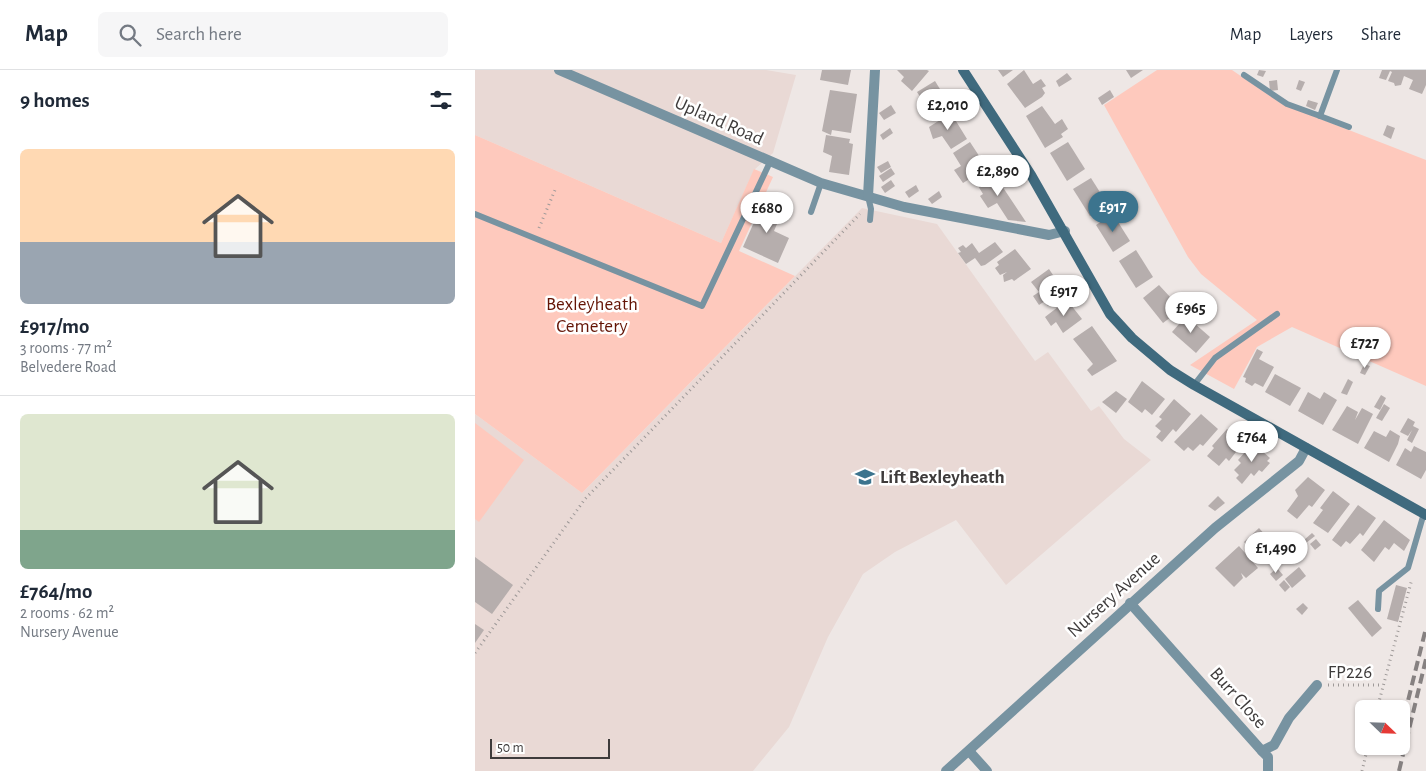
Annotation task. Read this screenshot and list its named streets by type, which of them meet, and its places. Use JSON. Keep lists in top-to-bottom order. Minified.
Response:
{"streets":{"street":["Upland Road","Nursery Avenue","Burr Close"],"path":["FP226"]},"crossings":[["Nursery Avenue","Burr Close"],["FP226","Burr Close"]],"parks":["Bexleyheath Cemetery"],"places":{"school or university":["Lift Bexleyheath"]},"scale_bar":"50 m","north":"bottom right","page":{"header":"Map","search":"Search here","nav":["Map","Layers","Share"],"heading":"9 homes","price":["£2,010","£2,890","£917","£680","£917","£965","£727","£764","£1,490"],"list":[{"name":"£917/mo","note":"3 rooms · 77 m² · Belvedere Road"},{"name":"£764/mo","note":"2 rooms · 62 m² · Nursery Avenue"}],"scale":"50 m"}}
